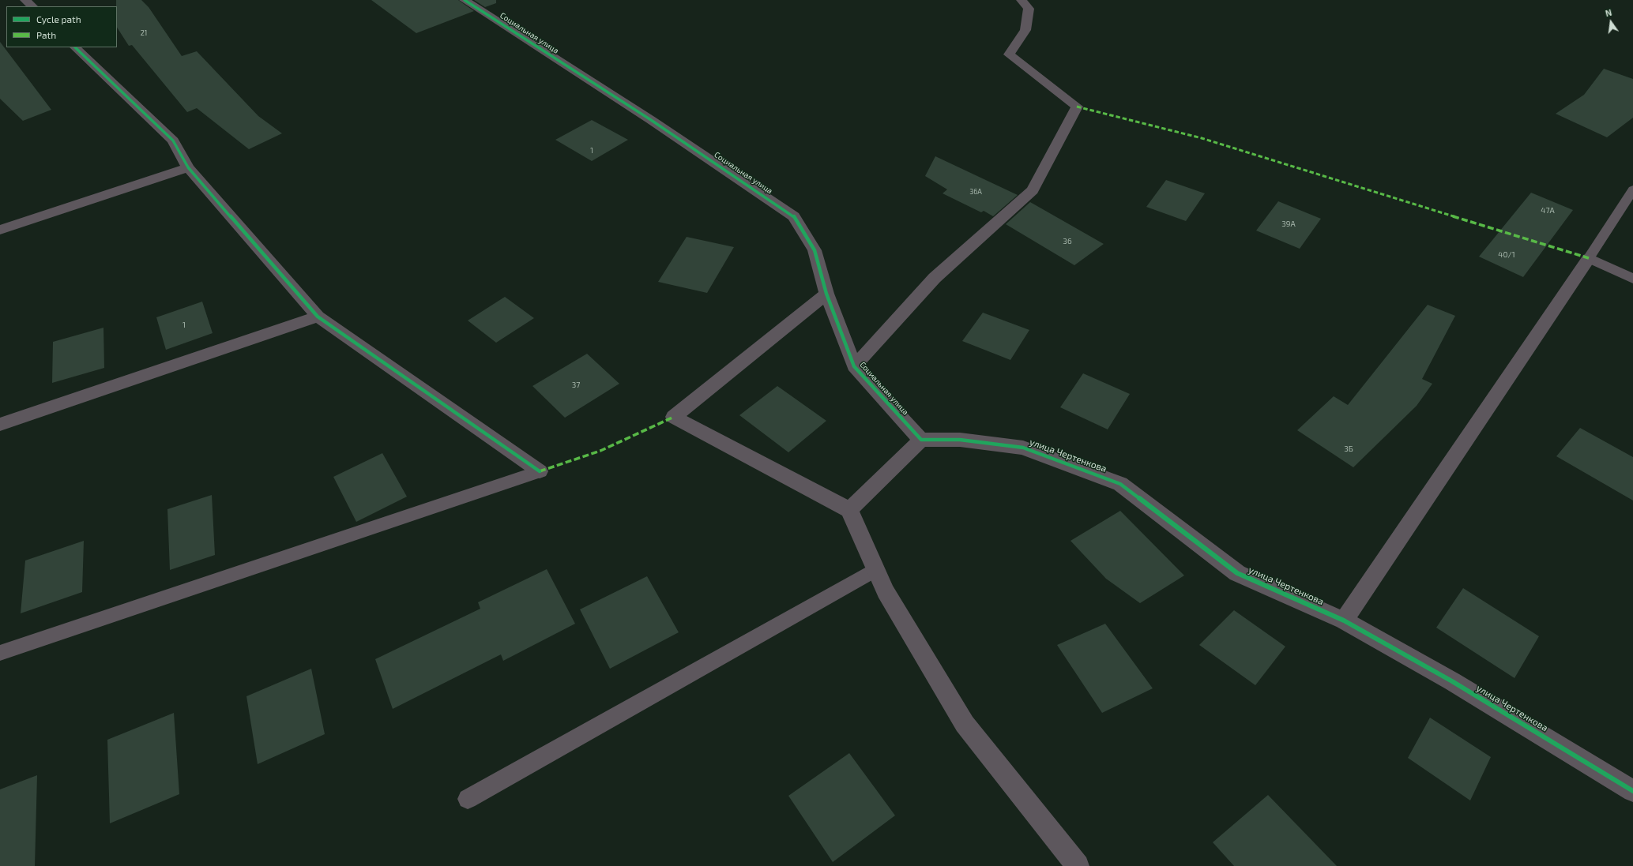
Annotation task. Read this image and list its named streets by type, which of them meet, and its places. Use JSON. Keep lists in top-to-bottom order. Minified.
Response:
{"streets":{"street":["Социальная улица","улица Чертенкова"]},"crossings":[["Социальная улица","улица Чертенкова"]],"house_numbers":["21","1","36А","47А","39А","36","40/1","1","37","3Б"],"legend":["Cycle path","Path"],"north":"top"}
